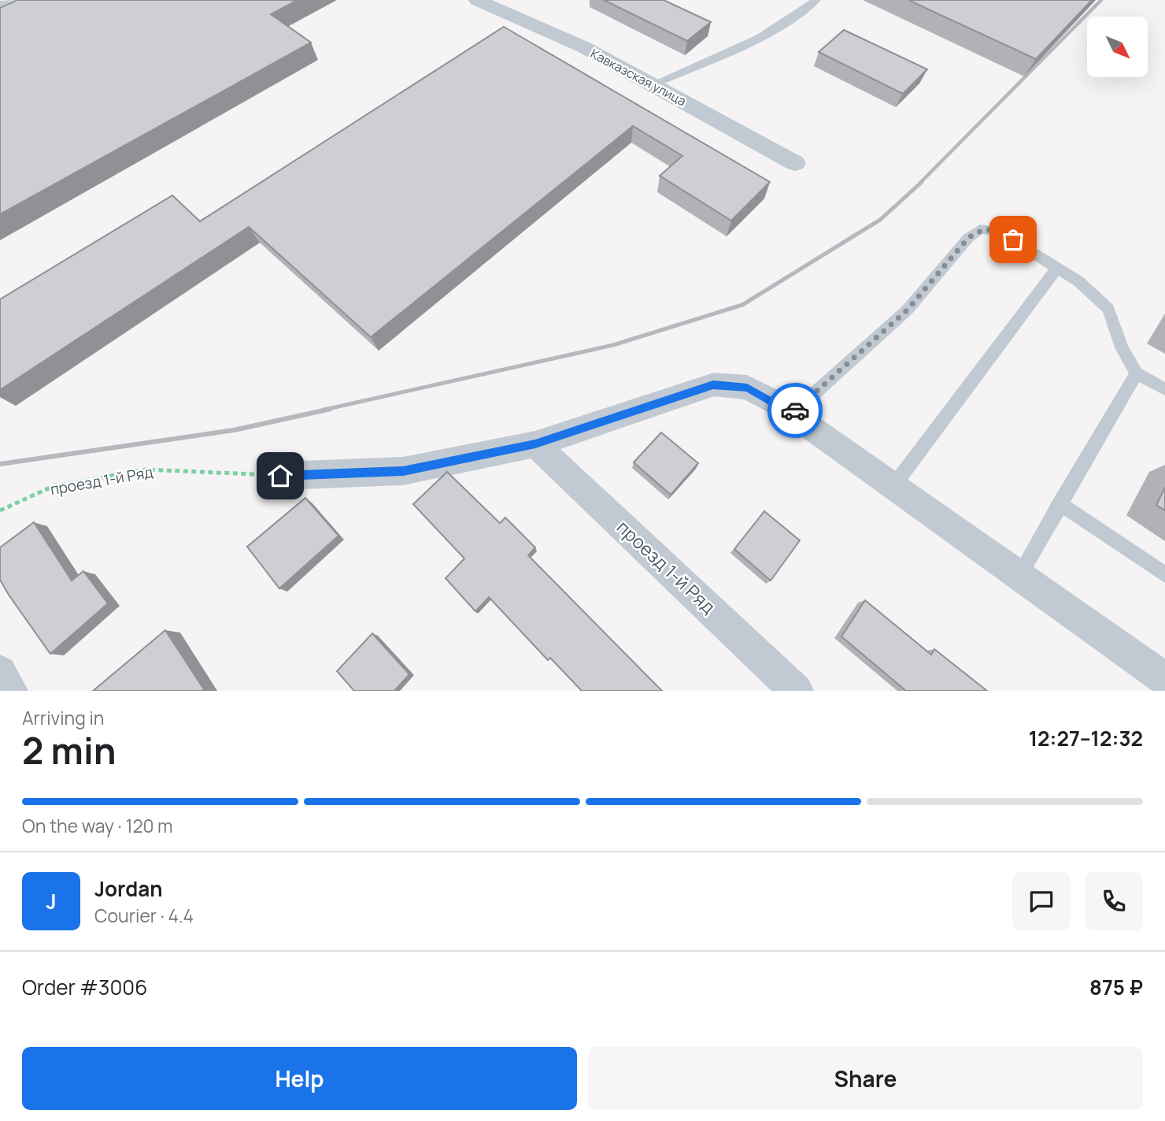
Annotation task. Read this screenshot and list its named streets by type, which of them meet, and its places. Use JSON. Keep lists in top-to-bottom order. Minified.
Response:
{"streets":{"street":["Кавказская улица","проезд 1-й Ряд"]},"north":"bottom right","page":{"heading":["2 min","Arriving in","12:27–12:32"],"panel":["Jordan","Courier · 4.4","Order #3006","875 ₽"],"bar":"On the way · 120 m","round":"J","buttons":["Help","Share"]}}
